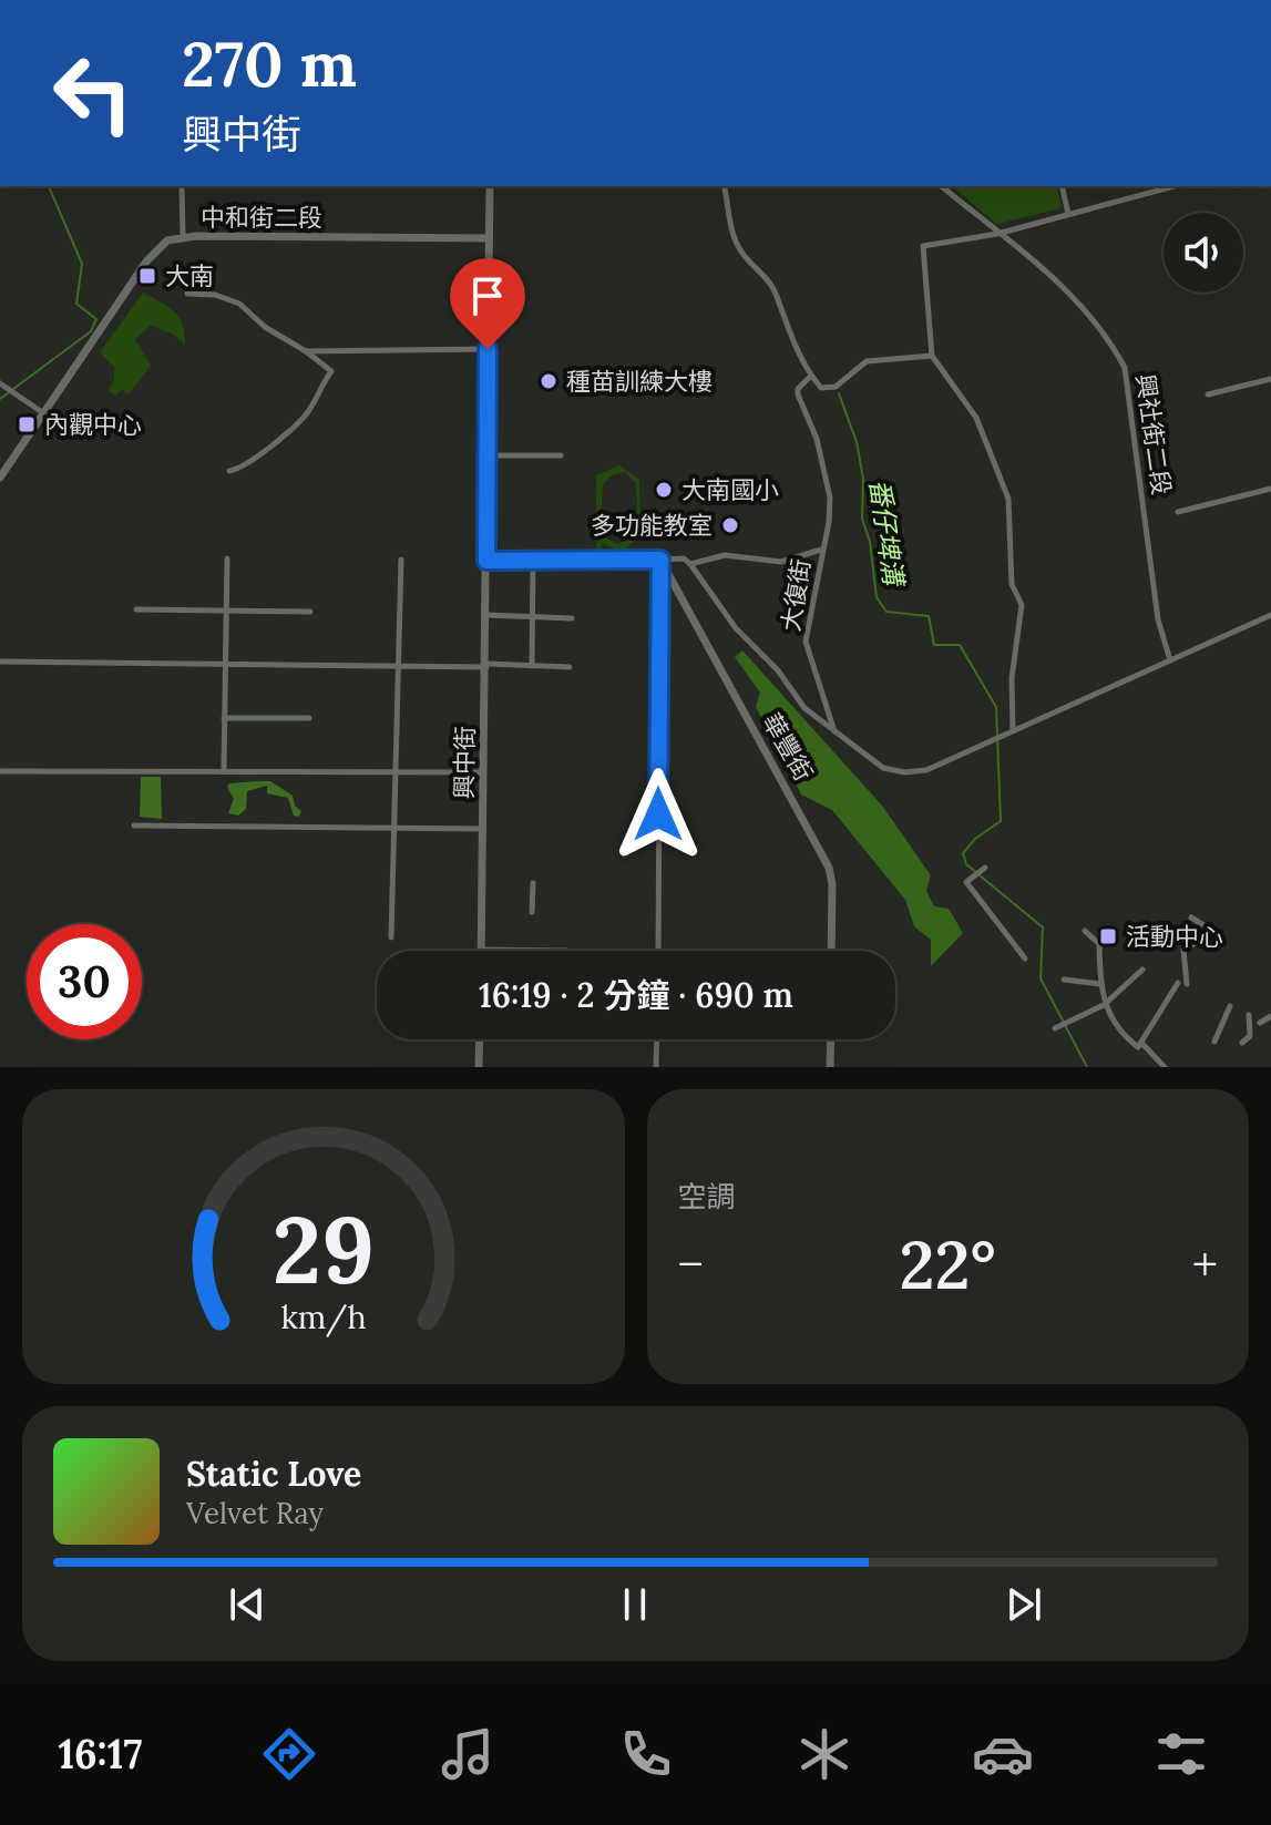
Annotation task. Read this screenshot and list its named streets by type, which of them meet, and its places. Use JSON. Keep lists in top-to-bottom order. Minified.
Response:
{"streets":{"street":["中和街二段","興社街二段","大復街","華豐街","興中街"]},"crossings":[["中和街二段","興中街"]],"water":["番仔埤溝"],"places":{"transit":["大南","內觀中心","活動中心"],"other":["種苗訓練大樓","大南國小","多功能教室"]},"page":{"turn":["270 m","興中街"],"limit":"30","trip":"16:19 · 2 分鐘 · 690 m","tile":"空調","heat":["−","22°","+"],"song":["Static Love","Velvet Ray"],"tabs":"16:17","gauge":["29","km/h"]}}
